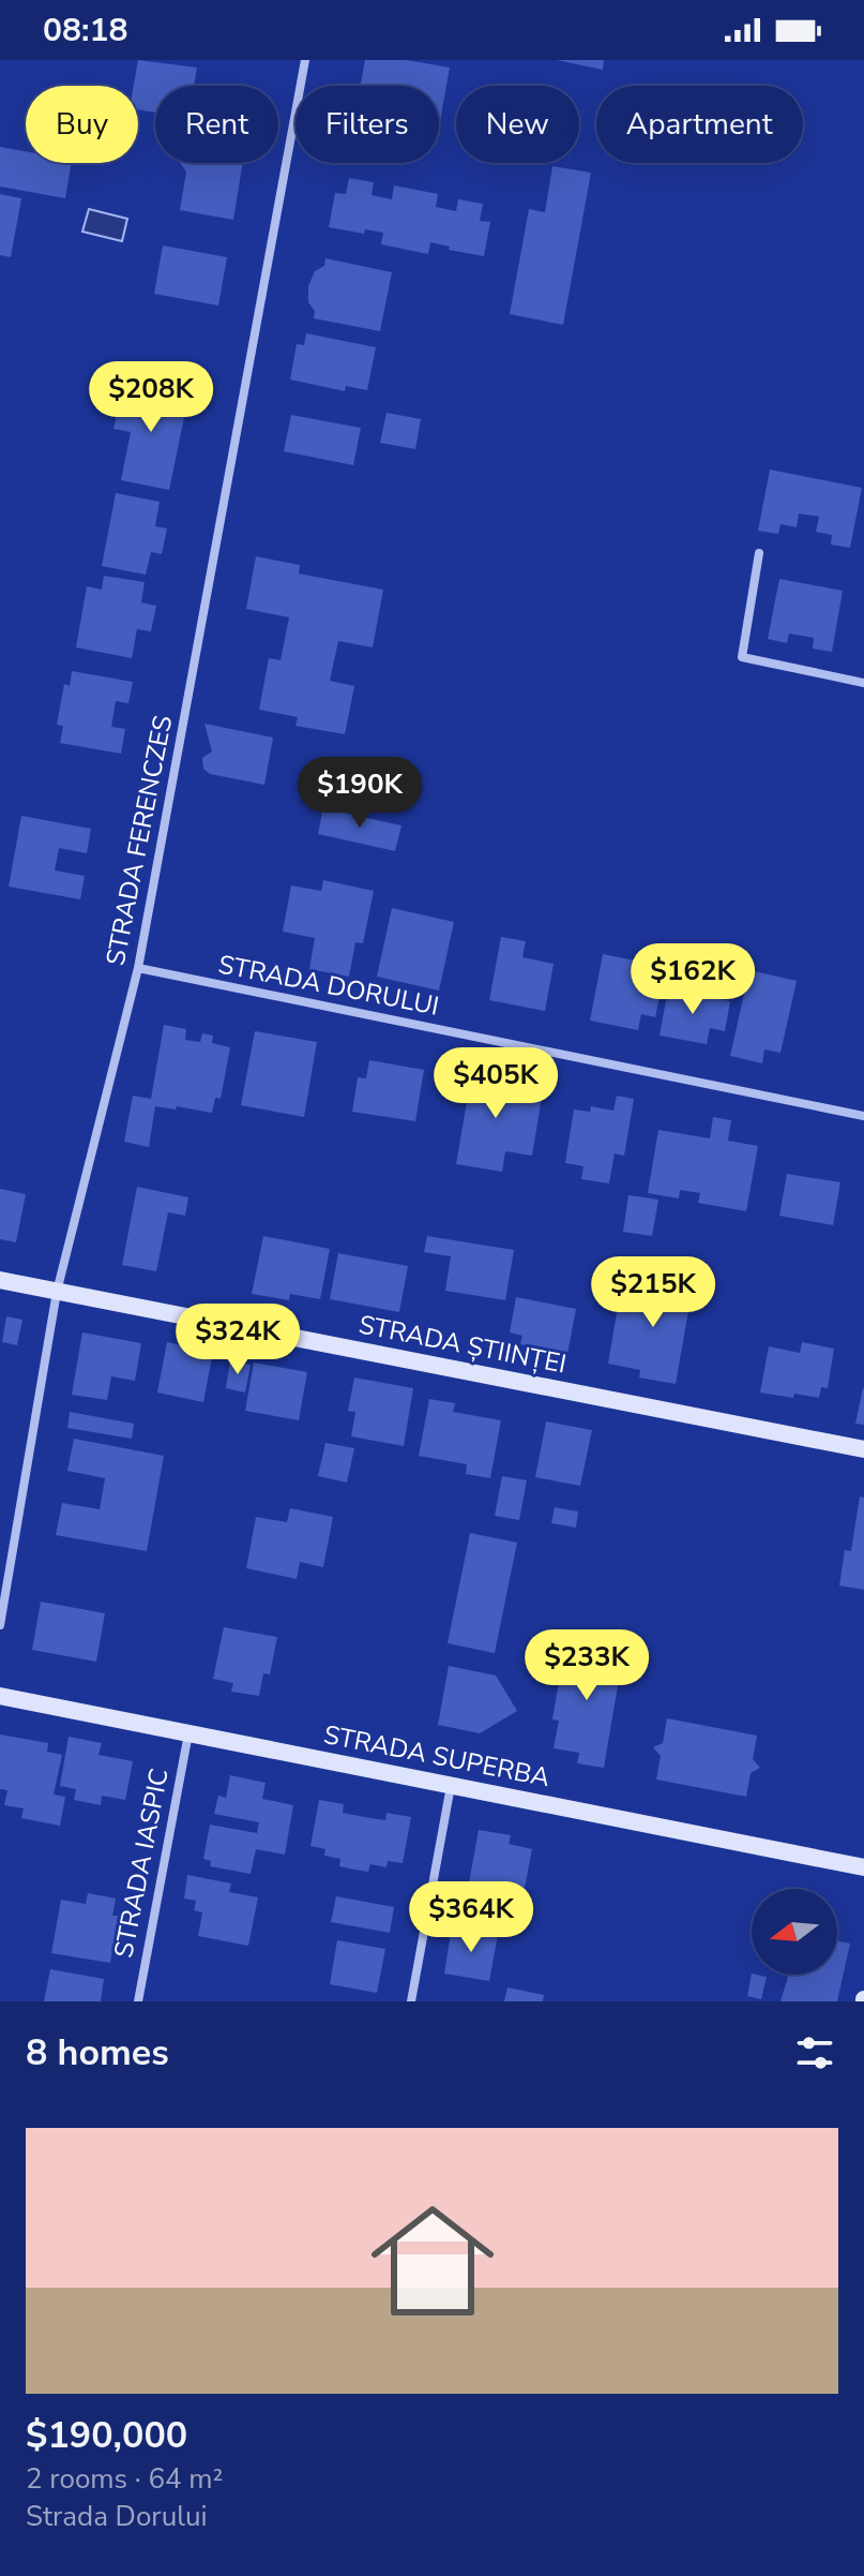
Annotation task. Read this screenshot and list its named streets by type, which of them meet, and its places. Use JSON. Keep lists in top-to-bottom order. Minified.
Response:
{"streets":{"street":["STRADA FERENCZES","STRADA DORULUI","STRADA ȘTIINȚEI","STRADA SUPERBA","STRADA IASPIC"]},"crossings":[["STRADA FERENCZES","STRADA DORULUI"],["STRADA FERENCZES","STRADA ȘTIINȚEI"],["STRADA SUPERBA","STRADA IASPIC"]],"north":"left","page":{"status":"08:18","chip":["Buy","Rent","Filters","New","Apartment"],"price":["$208K","$190K","$162K","$405K","$215K","$324K","$233K","$364K"],"heading":"8 homes","list":[{"name":"$190,000","note":"2 rooms · 64 m² · Strada Dorului"}]}}
